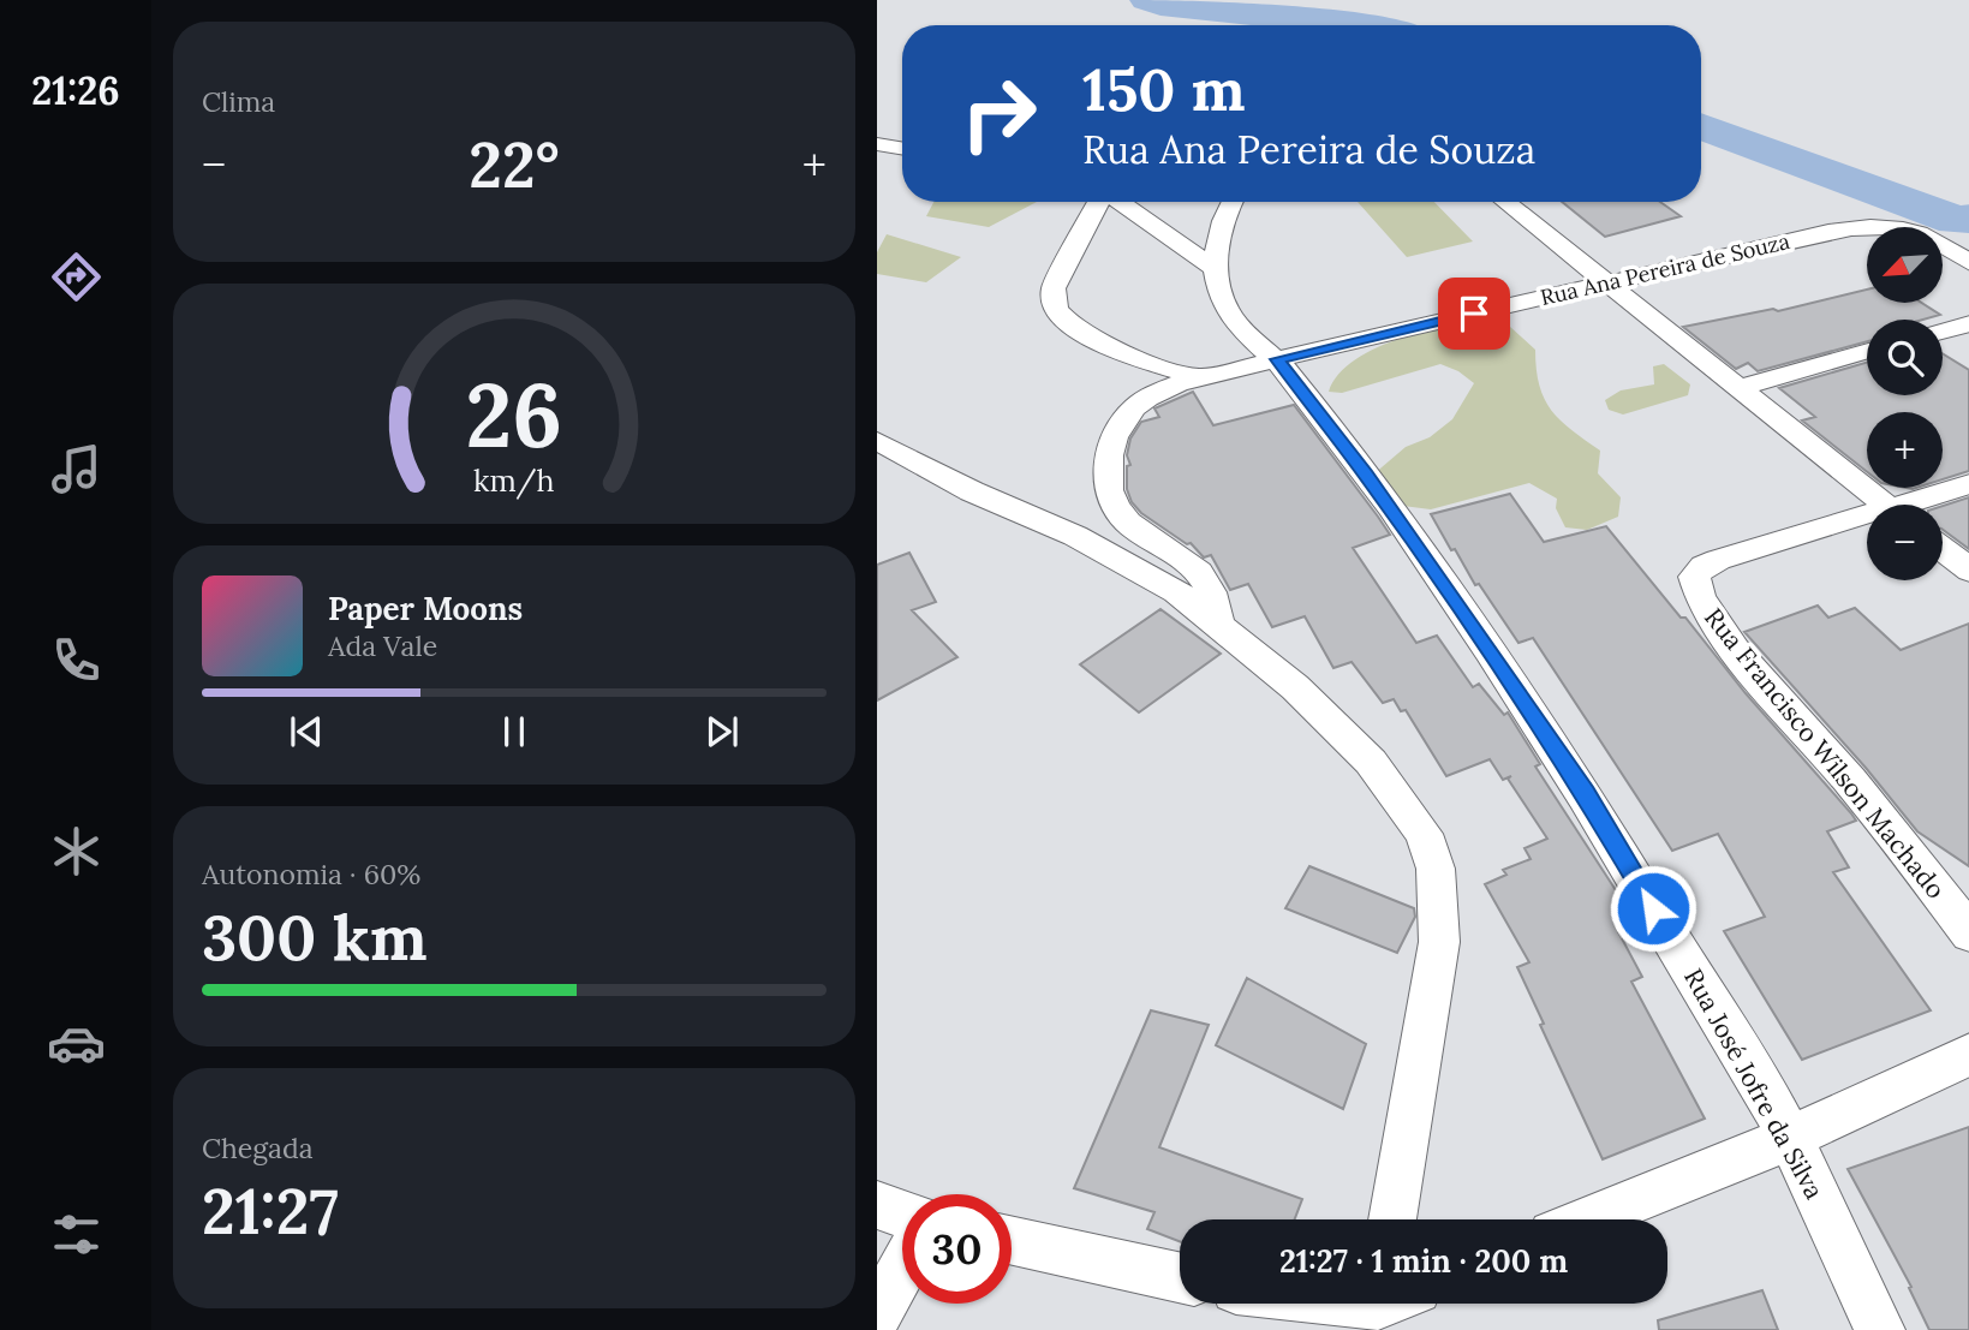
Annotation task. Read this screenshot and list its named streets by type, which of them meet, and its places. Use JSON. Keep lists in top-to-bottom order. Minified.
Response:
{"streets":{"street":["Rua Ana Pereira de Souza","Rua Francisco Wilson Machado","Rua José Jofre da Silva"]},"crossings":[["Rua Ana Pereira de Souza","Rua José Jofre da Silva"]],"north":"bottom left","page":{"tabs":"21:26","tile":["Clima",["Autonomia · 60%","300 km"],["Chegada","21:27"]],"turn":["150 m","Rua Ana Pereira de Souza"],"heat":["−","22°","+"],"map_buttons":["+","−"],"song":["Paper Moons","Ada Vale"],"limit":"30","trip":"21:27 · 1 min · 200 m","gauge":["26","km/h"]}}
